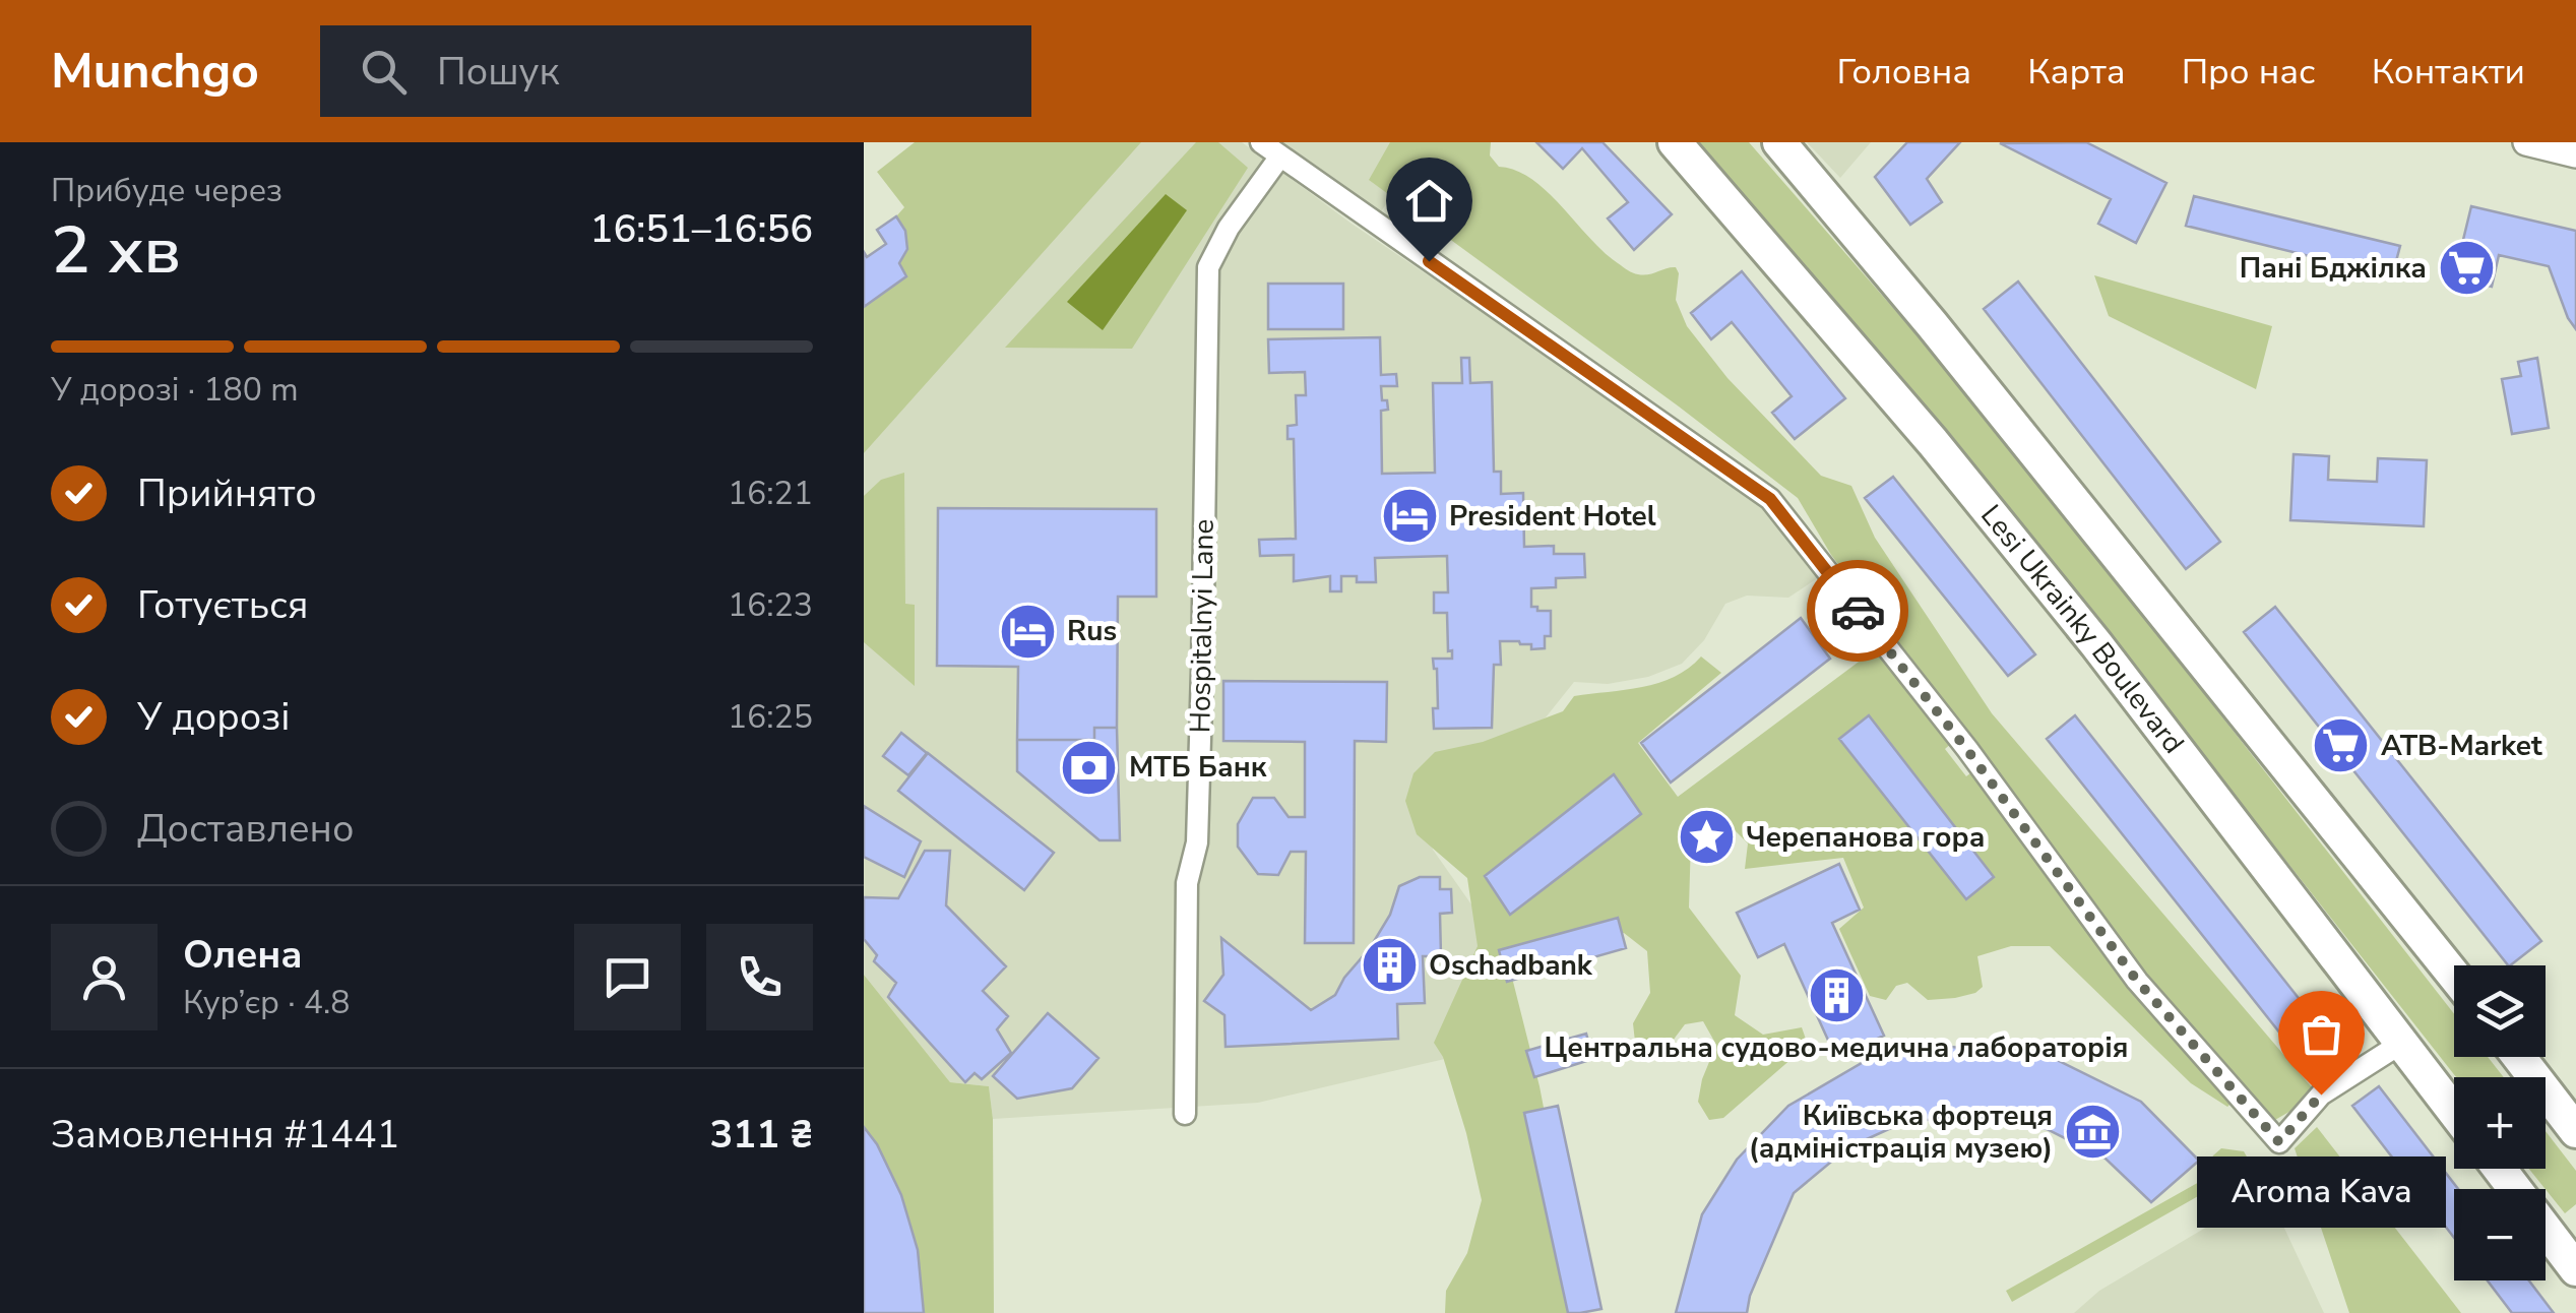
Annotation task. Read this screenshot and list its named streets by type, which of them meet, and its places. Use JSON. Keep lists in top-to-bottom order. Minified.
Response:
{"streets":{"main road":["Lesi Ukrainky Boulevard"],"street":["Hospitalnyi Lane"]},"places":{"supermarket":["Пані Бджілка","ATB-Market"],"hotel":["President Hotel","Rus"],"bank":["МТБ Банк"],"place":["Черепанова гора"],"building":["Oschadbank","Центральна судово-медична лабораторія"],"other":["Aroma Kava"],"museum":["Київська фортеця (адміністрація музею)"]},"page":{"header":"Munchgo","search":"Пошук","nav":["Головна","Карта","Про нас","Контакти"],"heading":["2 хв","Прибуде через","16:51–16:56"],"panel":["Олена","Кур’єр · 4.8","Замовлення #1441","311 ₴"],"bar":"У дорозі · 180 m","list":[["Прийнято","16:21"],["Готується","16:23"],["У дорозі","16:25"],"Доставлено"],"map_buttons":["+","−"],"bubble":"Aroma Kava"}}
